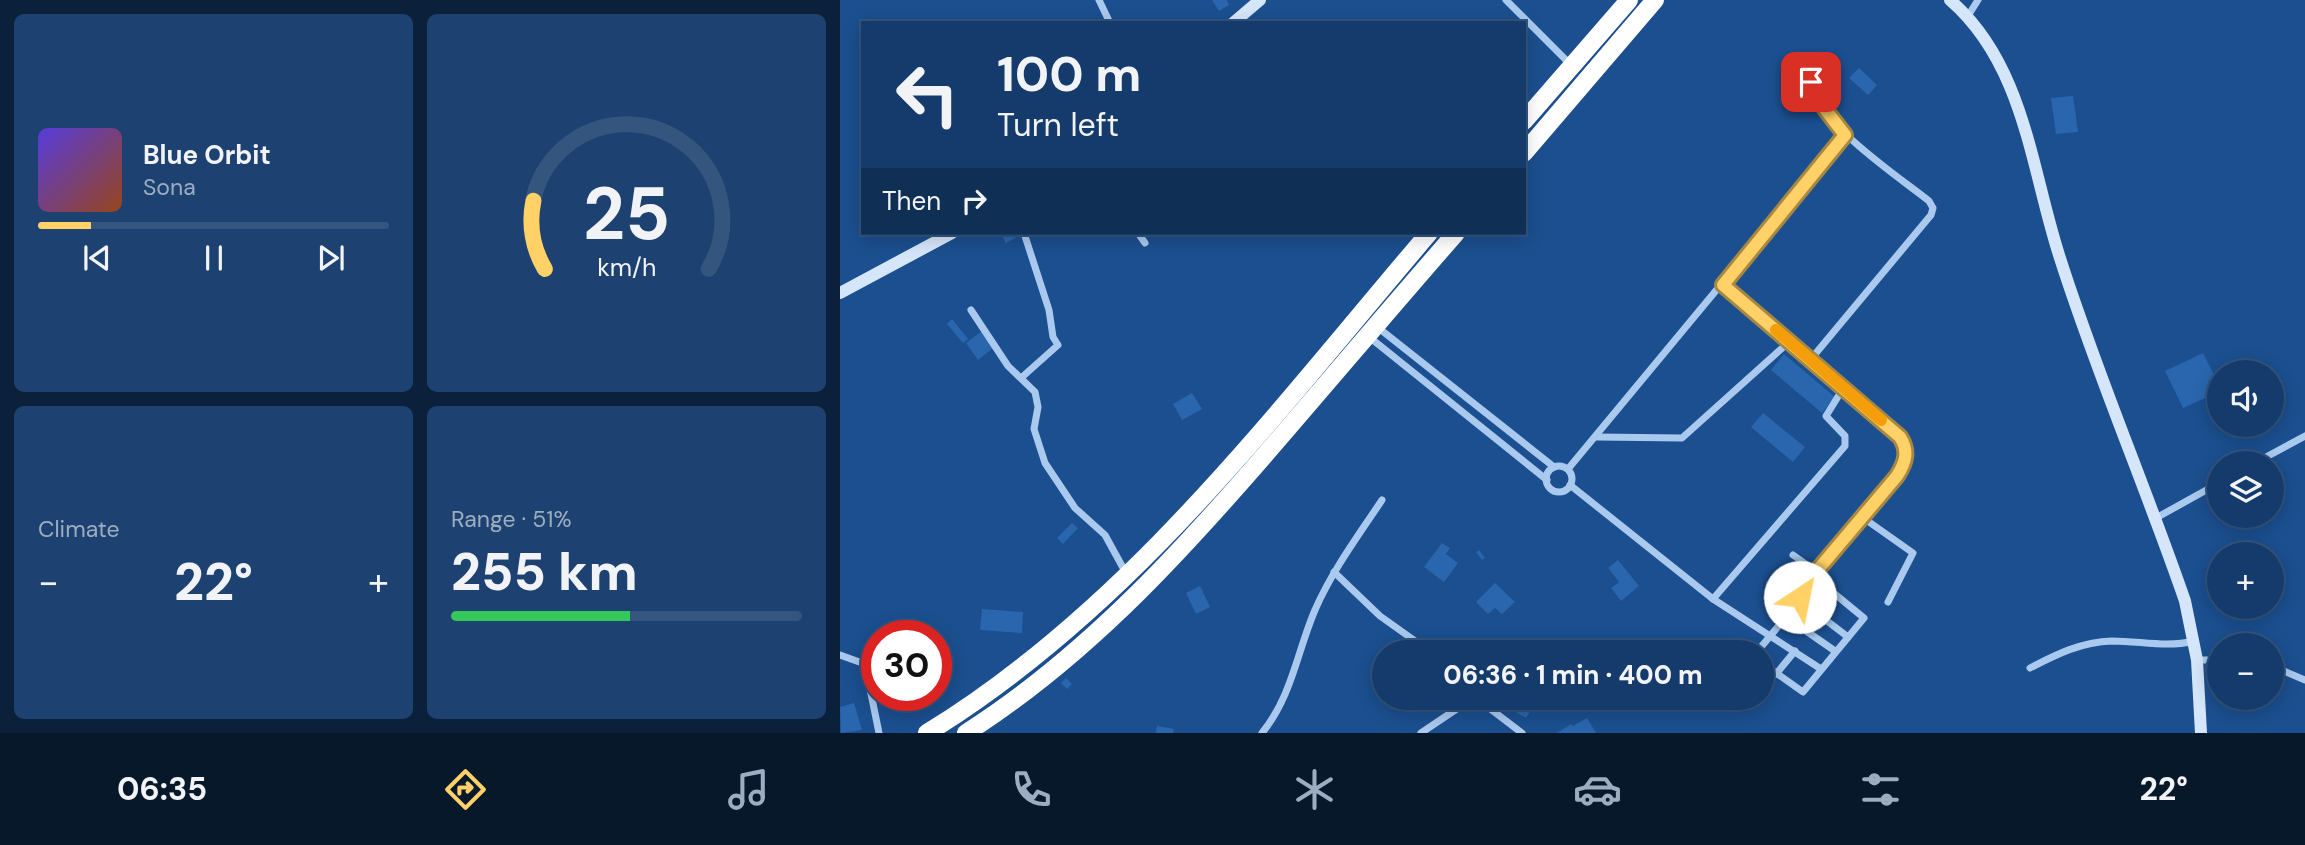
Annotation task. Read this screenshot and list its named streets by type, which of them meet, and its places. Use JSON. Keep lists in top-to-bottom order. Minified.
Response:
{"page":{"turn":["100 m","Turn left"],"song":["Blue Orbit","Sona"],"then":"Then","map_buttons":["+","−"],"tile":["Climate",["Range · 51%","255 km"]],"heat":["−","22°","+"],"limit":"30","trip":"06:36 · 1 min · 400 m","tabs":["06:35","22°"],"gauge":["25","km/h"]}}
